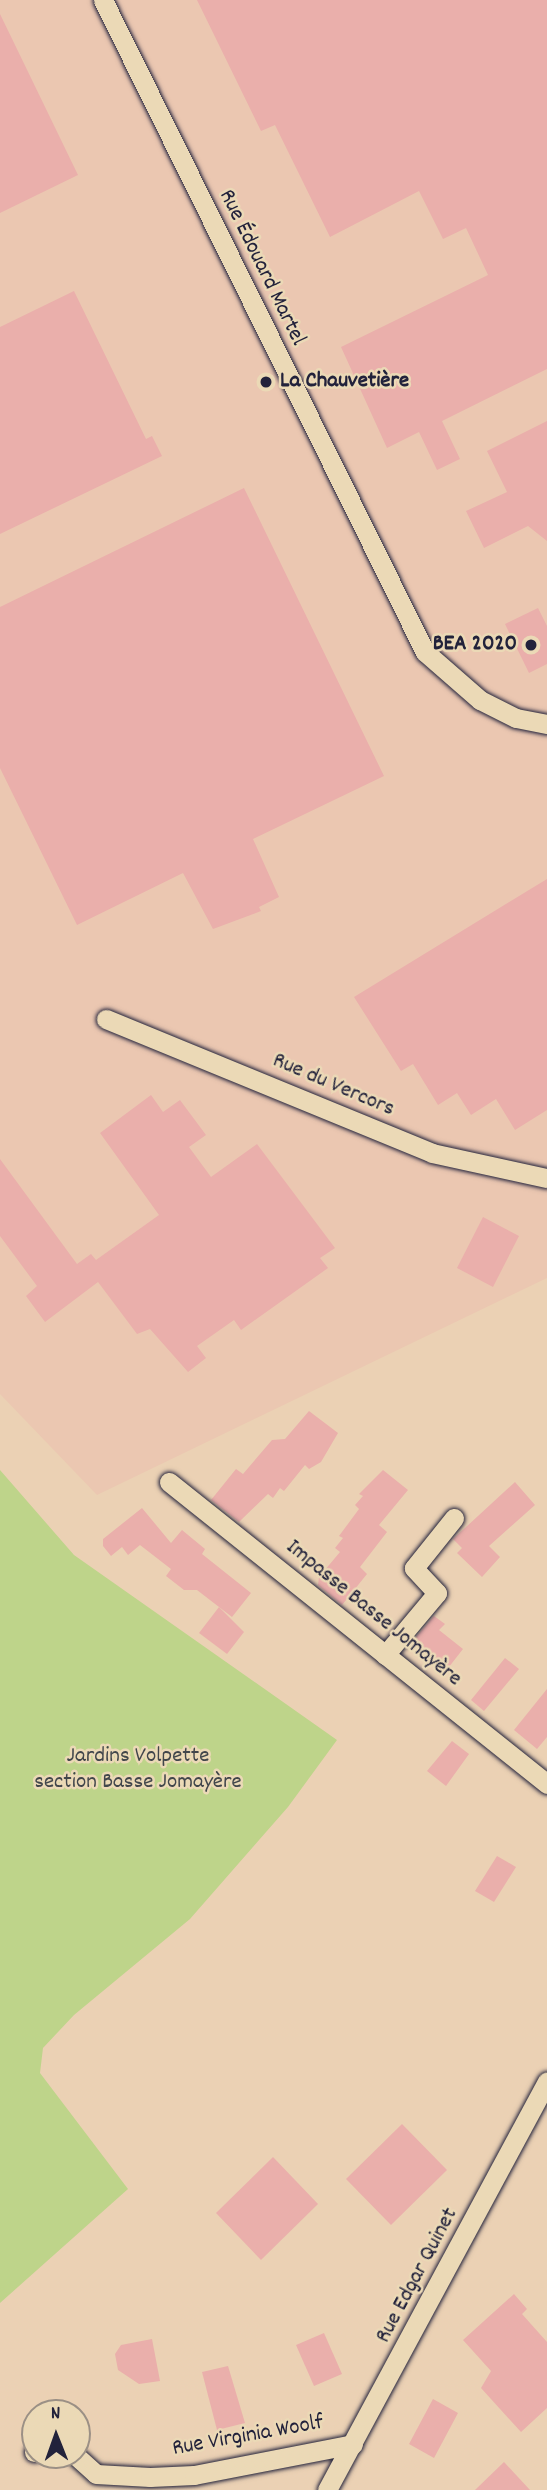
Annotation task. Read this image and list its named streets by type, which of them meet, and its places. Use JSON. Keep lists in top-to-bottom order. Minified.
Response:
{"streets":{"street":["Rue Édouard Martel","Rue du Vercors","Impasse Basse Jomayère","Rue Edgar Quinet","Rue Virginia Woolf"]},"crossings":[["Rue Edgar Quinet","Rue Virginia Woolf"]],"parks":["Jardins Volpette section Basse Jomayère"],"places":["La Chauvetière","BEA 2020"],"north":"top"}
